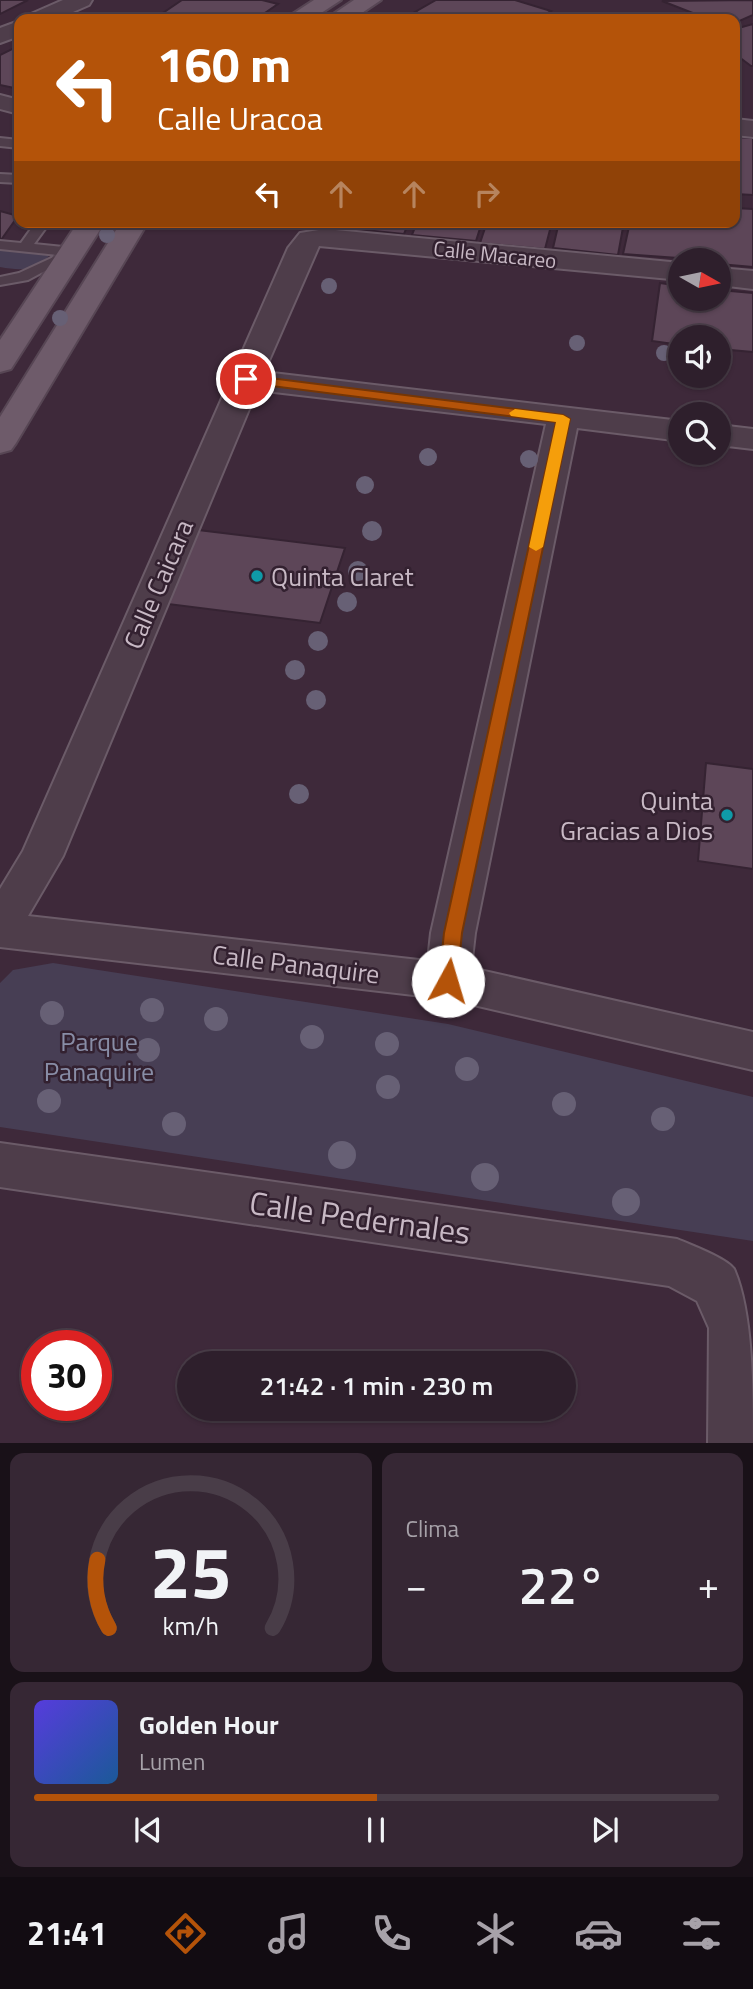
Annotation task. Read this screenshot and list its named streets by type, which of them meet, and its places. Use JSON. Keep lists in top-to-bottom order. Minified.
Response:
{"streets":{"street":["Calle Macareo","Calle Caicara","Calle Panaquire","Calle Pedernales"]},"crossings":[["Calle Macareo","Calle Caicara"],["Calle Caicara","Calle Panaquire"]],"parks":["Parque Panaquire"],"places":["Quinta Claret","Quinta Gracias a Dios"],"north":"right","page":{"turn":["160 m","Calle Uracoa"],"limit":"30","trip":"21:42 · 1 min · 230 m","tile":"Clima","heat":["−","22°","+"],"song":["Golden Hour","Lumen"],"tabs":"21:41","gauge":["25","km/h"]}}
